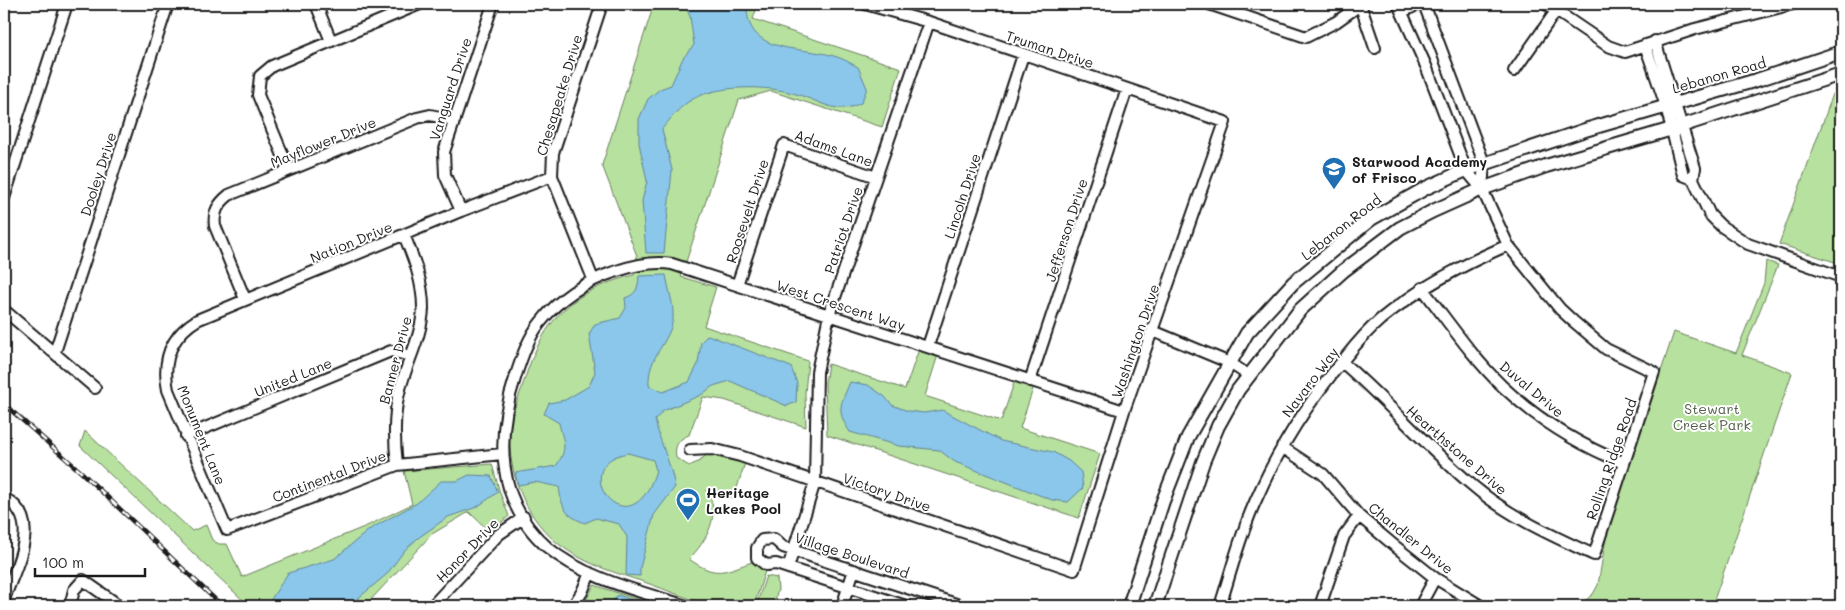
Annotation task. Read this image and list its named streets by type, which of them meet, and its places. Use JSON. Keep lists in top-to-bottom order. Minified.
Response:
{"streets":{"main road":["Lebanon Road"],"street":["Truman Drive","Vanguard Drive","Chesapeake Drive","Mayflower Drive","Adams Lane","Dooley Drive","Lincoln Drive","Roosevelt Drive","Patriot Drive","Jefferson Drive","Nation Drive","West Crescent Way","Washington Drive","Banner Drive","United Lane","Navaro Way","Duval Drive","Monument Lane","Hearthstone Drive","Rolling Ridge Road","Continental Drive","Victory Drive","Chandler Drive","Honor Drive","Village Boulevard"]},"crossings":[["Truman Drive","Lincoln Drive"],["Truman Drive","Patriot Drive"],["Truman Drive","Jefferson Drive"],["Truman Drive","Washington Drive"],["Vanguard Drive","Mayflower Drive"],["Vanguard Drive","Nation Drive"],["Chesapeake Drive","Nation Drive"],["Chesapeake Drive","West Crescent Way"],["Mayflower Drive","Nation Drive"],["Adams Lane","Roosevelt Drive"],["Adams Lane","Patriot Drive"],["Lincoln Drive","West Crescent Way"],["Roosevelt Drive","West Crescent Way"],["Patriot Drive","West Crescent Way"],["Patriot Drive","Victory Drive"],["Patriot Drive","Village Boulevard"],["Jefferson Drive","West Crescent Way"],["Nation Drive","Banner Drive"],["Nation Drive","Monument Lane"],["West Crescent Way","Washington Drive"],["West Crescent Way","Continental Drive"],["West Crescent Way","Honor Drive"],["Washington Drive","Victory Drive"],["Banner Drive","United Lane"],["Banner Drive","Continental Drive"],["United Lane","Monument Lane"],["Navaro Way","Duval Drive"],["Navaro Way","Hearthstone Drive"],["Navaro Way","Rolling Ridge Road"],["Navaro Way","Chandler Drive"],["Duval Drive","Rolling Ridge Road"],["Monument Lane","Continental Drive"],["Hearthstone Drive","Rolling Ridge Road"]],"parks":["Stewart Creek Park"],"places":{"school or university":["Starwood Academy of Frisco"],"sports":["Heritage Lakes Pool"]},"scale_bar":"100 m"}
